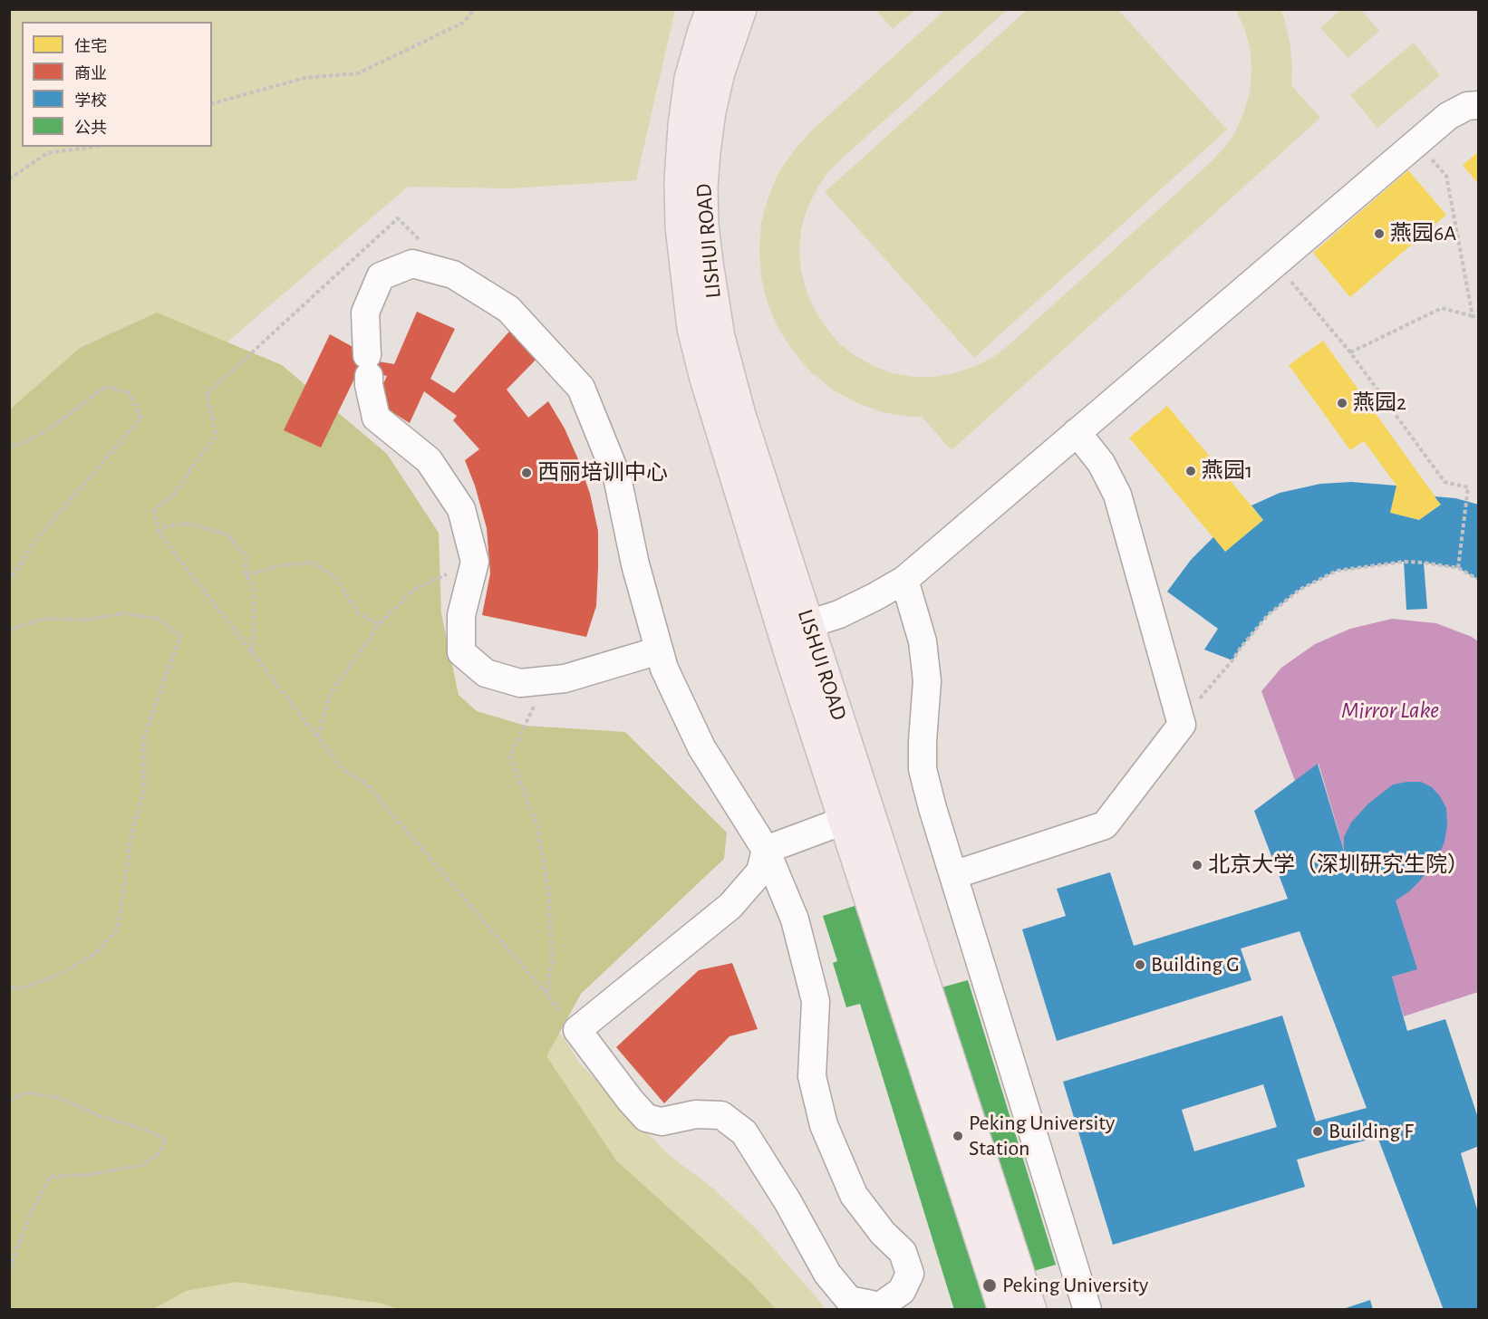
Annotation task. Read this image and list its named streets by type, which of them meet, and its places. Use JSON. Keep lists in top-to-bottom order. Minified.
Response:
{"streets":{"main road":["LISHUI ROAD"]},"water":["Mirror Lake"],"places":["燕园6A","燕园2","燕园1","西丽培训中心","北京大学（深圳研究生院）","Building G","Building F","Peking University Station","Peking University"],"legend":["住宅","商业","学校","公共"]}
